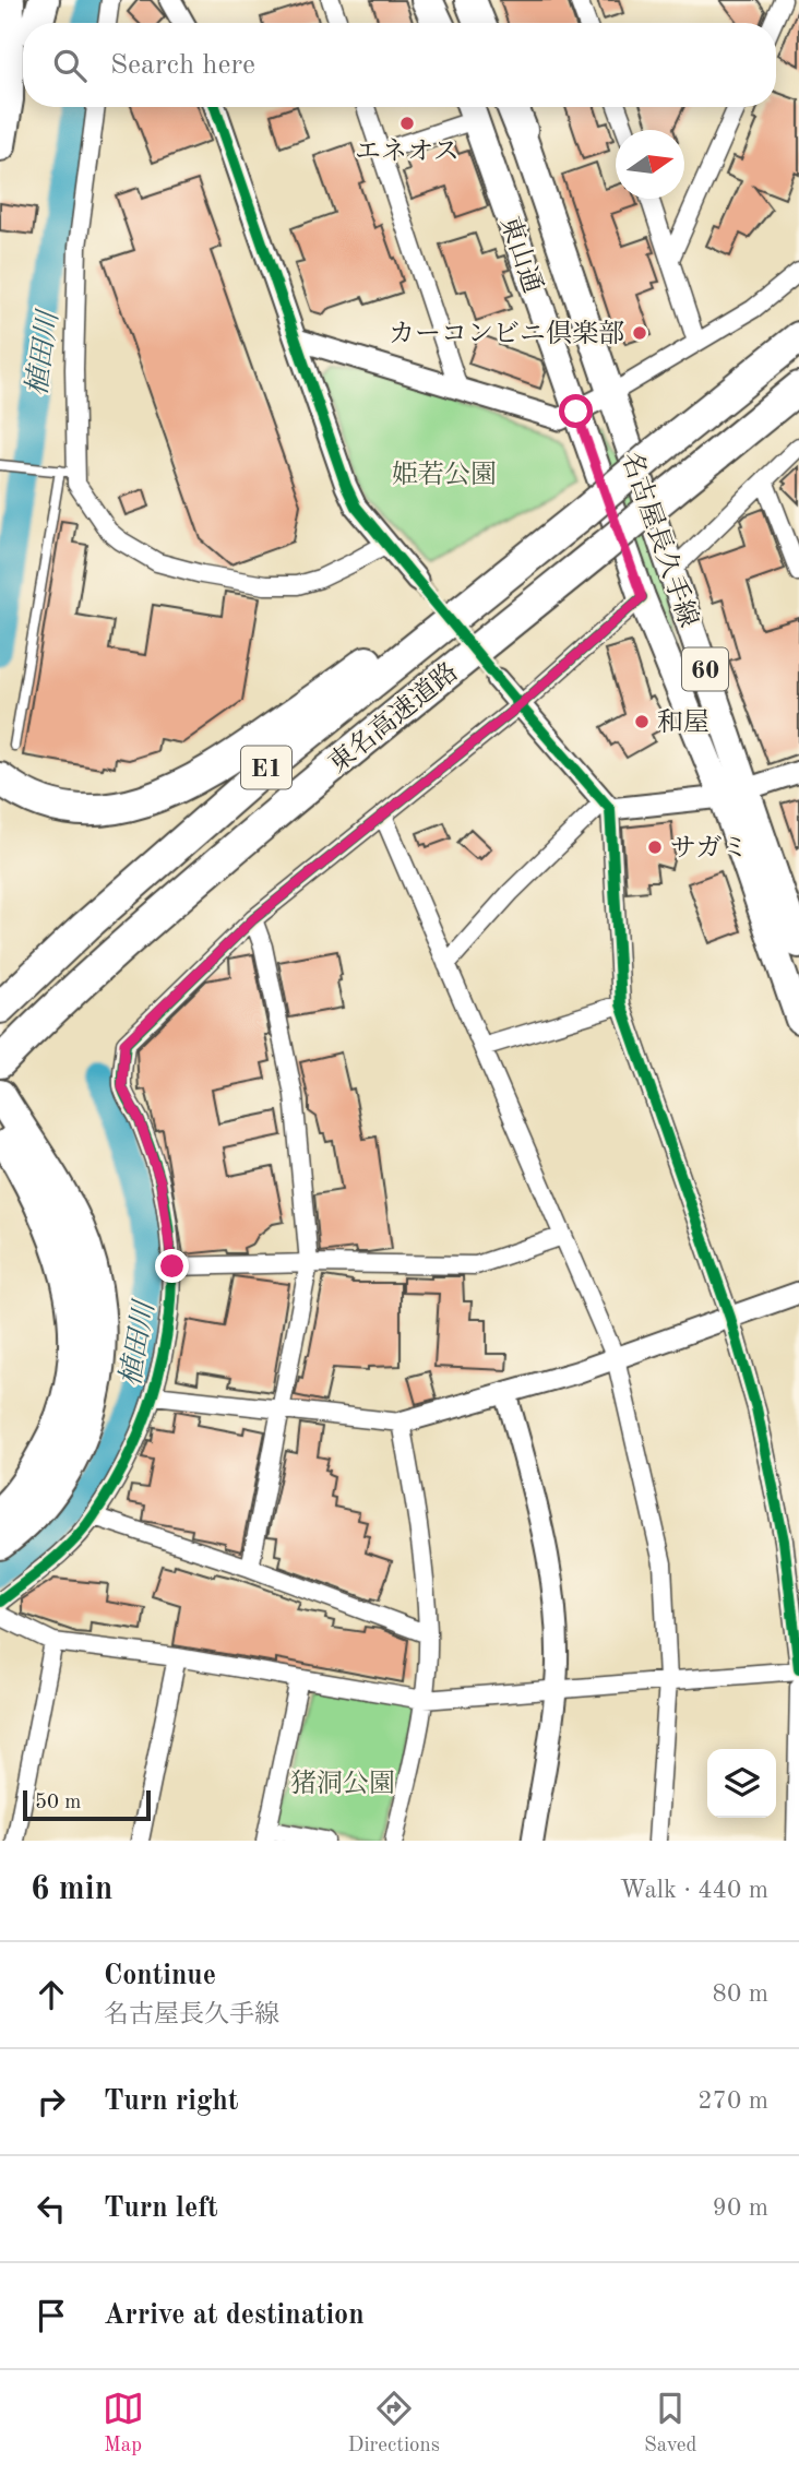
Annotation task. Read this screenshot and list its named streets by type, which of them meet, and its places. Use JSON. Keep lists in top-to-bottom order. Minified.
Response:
{"streets":{"highway":["東名高速道路","E1"],"main road":["東山通","名古屋長久手線","60"]},"crossings":[["東山通","名古屋長久手線"]],"water":["植田川"],"parks":["姫若公園","猪洞公園"],"places":["エネオス","カーコンビニ倶楽部","和屋","サガミ"],"scale_bar":"50 m","north":"right","page":{"search":"Search here","scale":"50 m","heading":["6 min","Walk · 440 m"],"list":[["Continue","名古屋長久手線","80 m"],["Turn right","270 m"],["Turn left","90 m"],"Arrive at destination"],"nav":["Map","Directions","Saved"]}}
